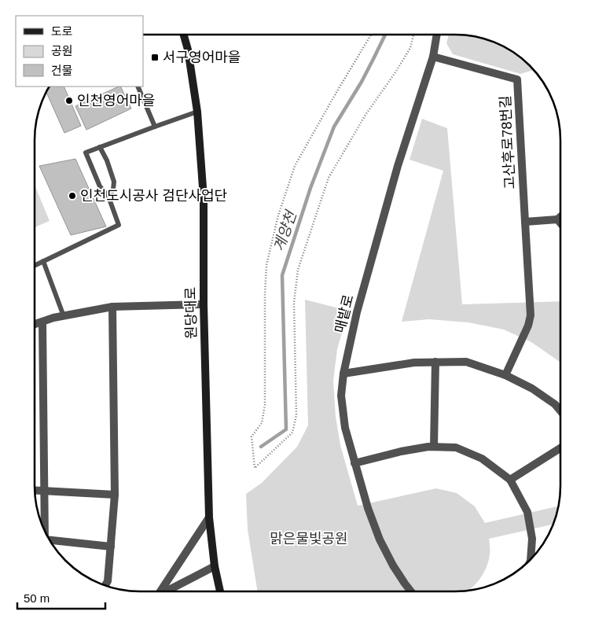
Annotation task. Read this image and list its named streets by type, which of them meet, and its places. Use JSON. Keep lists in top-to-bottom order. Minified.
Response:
{"streets":{"main road":["원당대로"],"street":["고산후로78번길","매밭로"]},"crossings":[["고산후로78번길","매밭로"]],"water":["계양천"],"parks":["맑은물빛공원"],"places":{"transit":["서구영어마을"],"other":["인천영어마을","인천도시공사 검단사업단"]},"legend":["도로","공원","건물"],"scale_bar":"50 m"}
